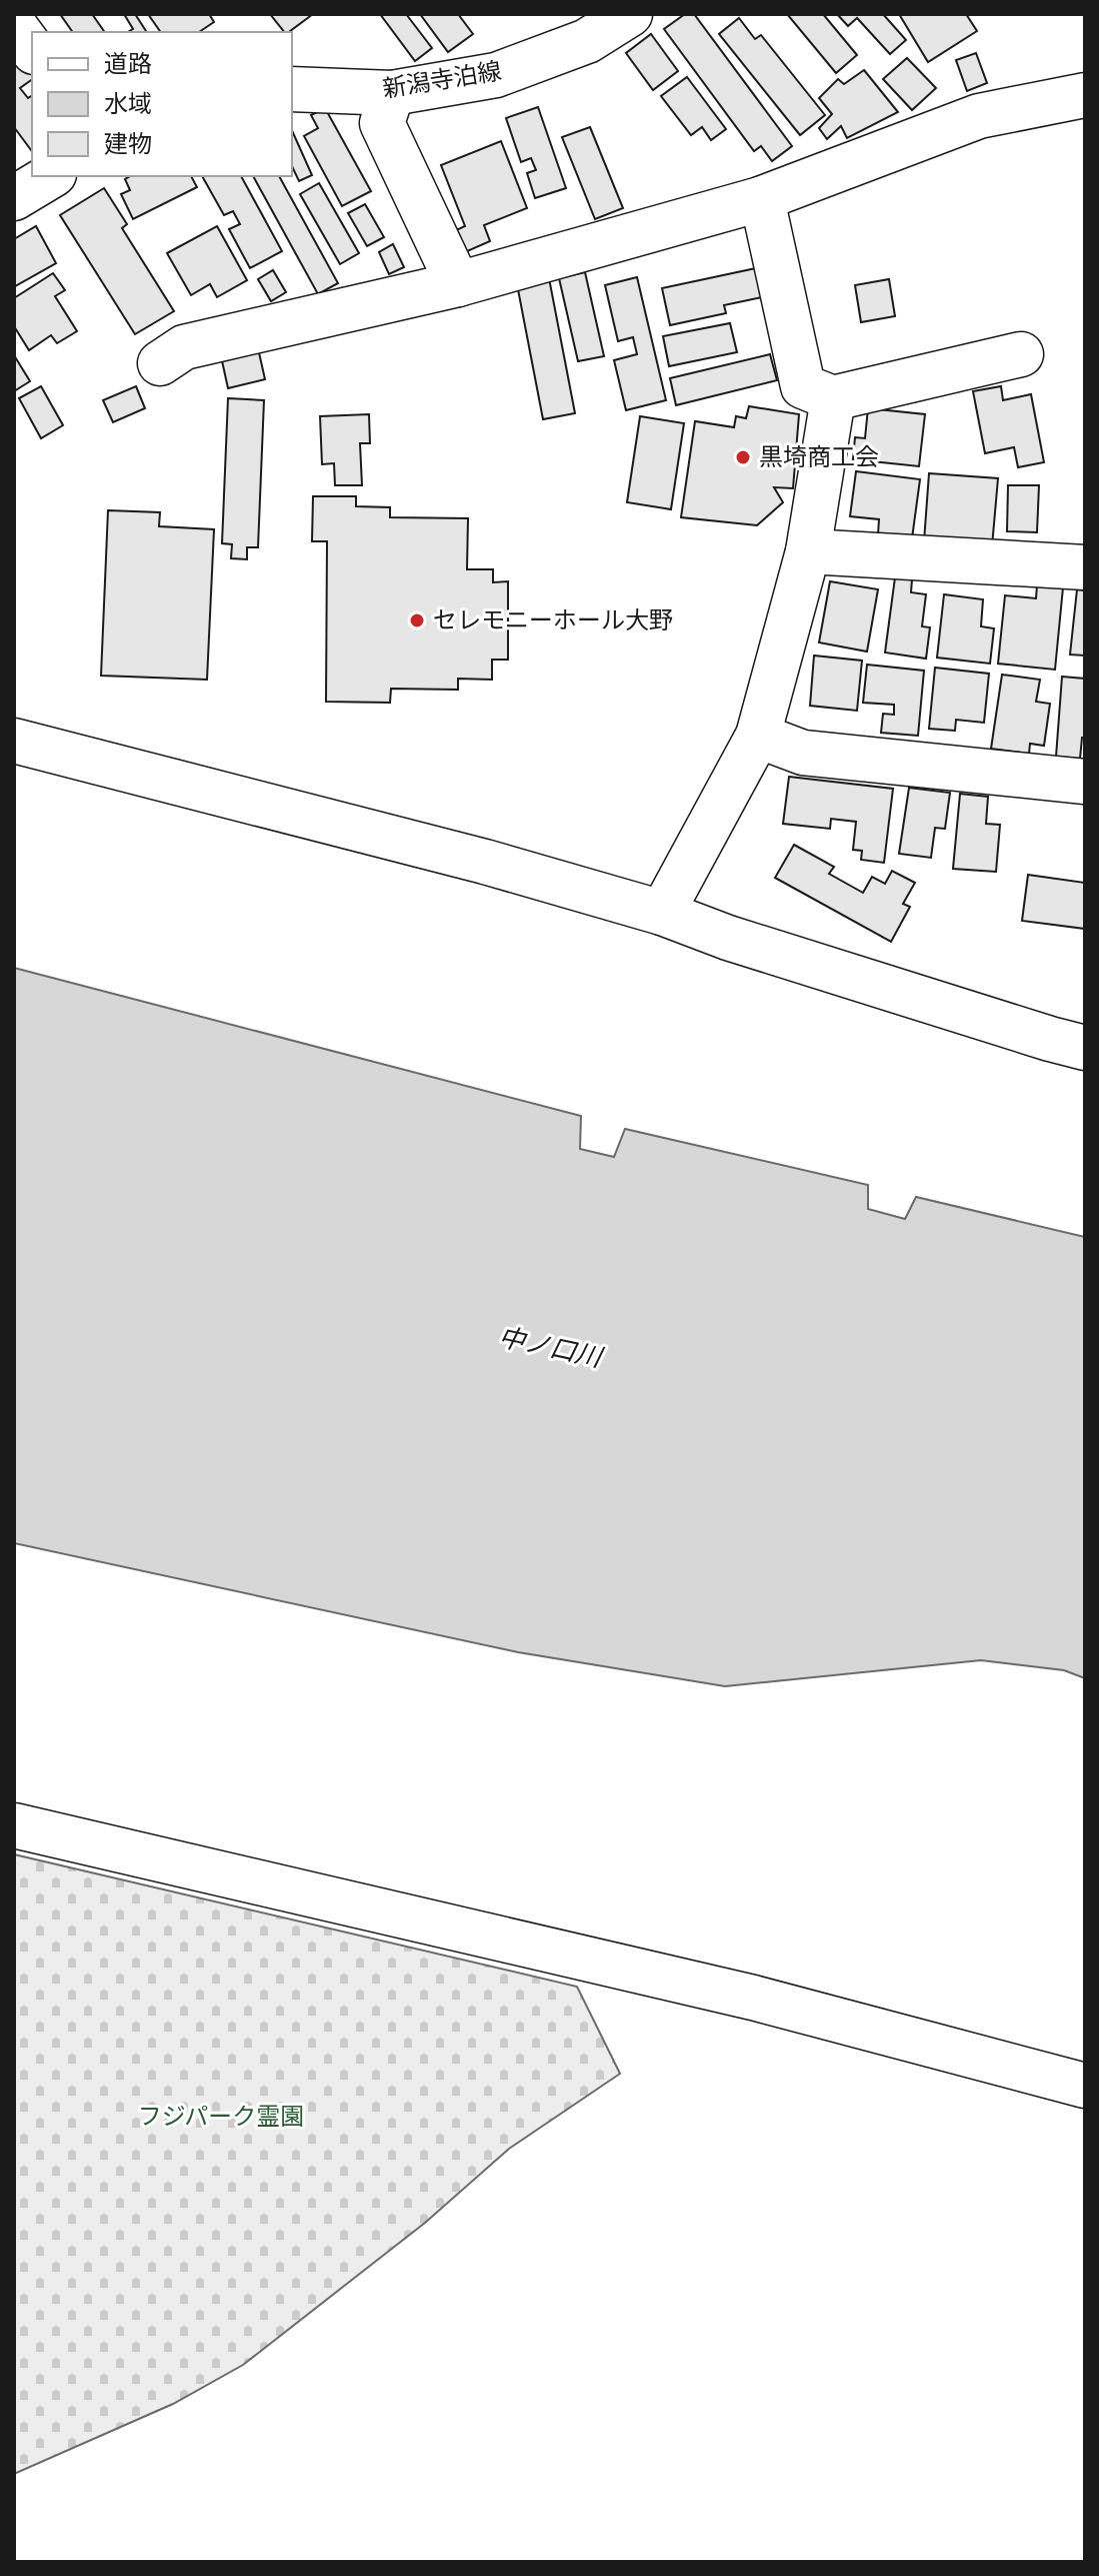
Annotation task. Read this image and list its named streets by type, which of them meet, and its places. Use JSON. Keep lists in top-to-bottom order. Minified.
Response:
{"streets":{"street":["新潟寺泊線"]},"water":["中ノ口川"],"parks":["フジパーク霊園"],"places":["黒埼商工会","セレモニーホール大野"],"legend":["道路","水域","建物"]}
